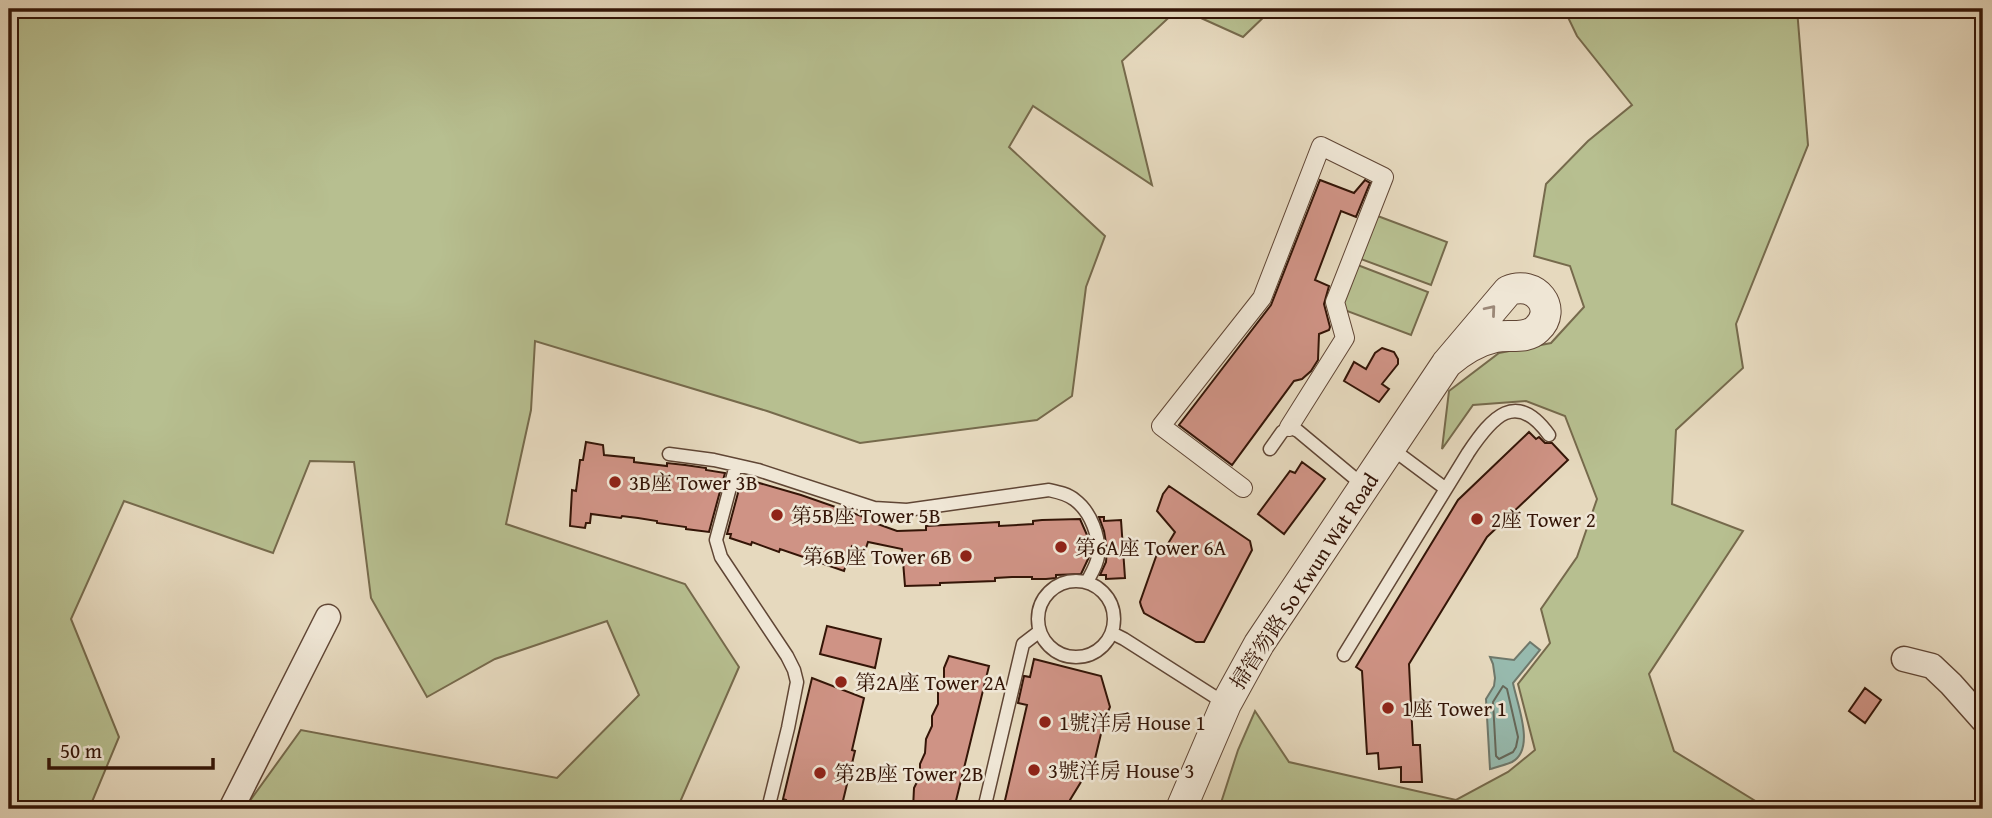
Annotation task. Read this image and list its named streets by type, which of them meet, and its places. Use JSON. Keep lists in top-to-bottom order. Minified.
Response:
{"streets":{"street":["掃管笏路 So Kwun Wat Road"]},"places":["3B座 Tower 3B","第5B座 Tower 5B","2座 Tower 2","第6A座 Tower 6A","第6B座 Tower 6B","第2A座 Tower 2A","1座 Tower 1","1號洋房 House 1","3號洋房 House 3","第2B座 Tower 2B"],"scale_bar":"50 m"}
